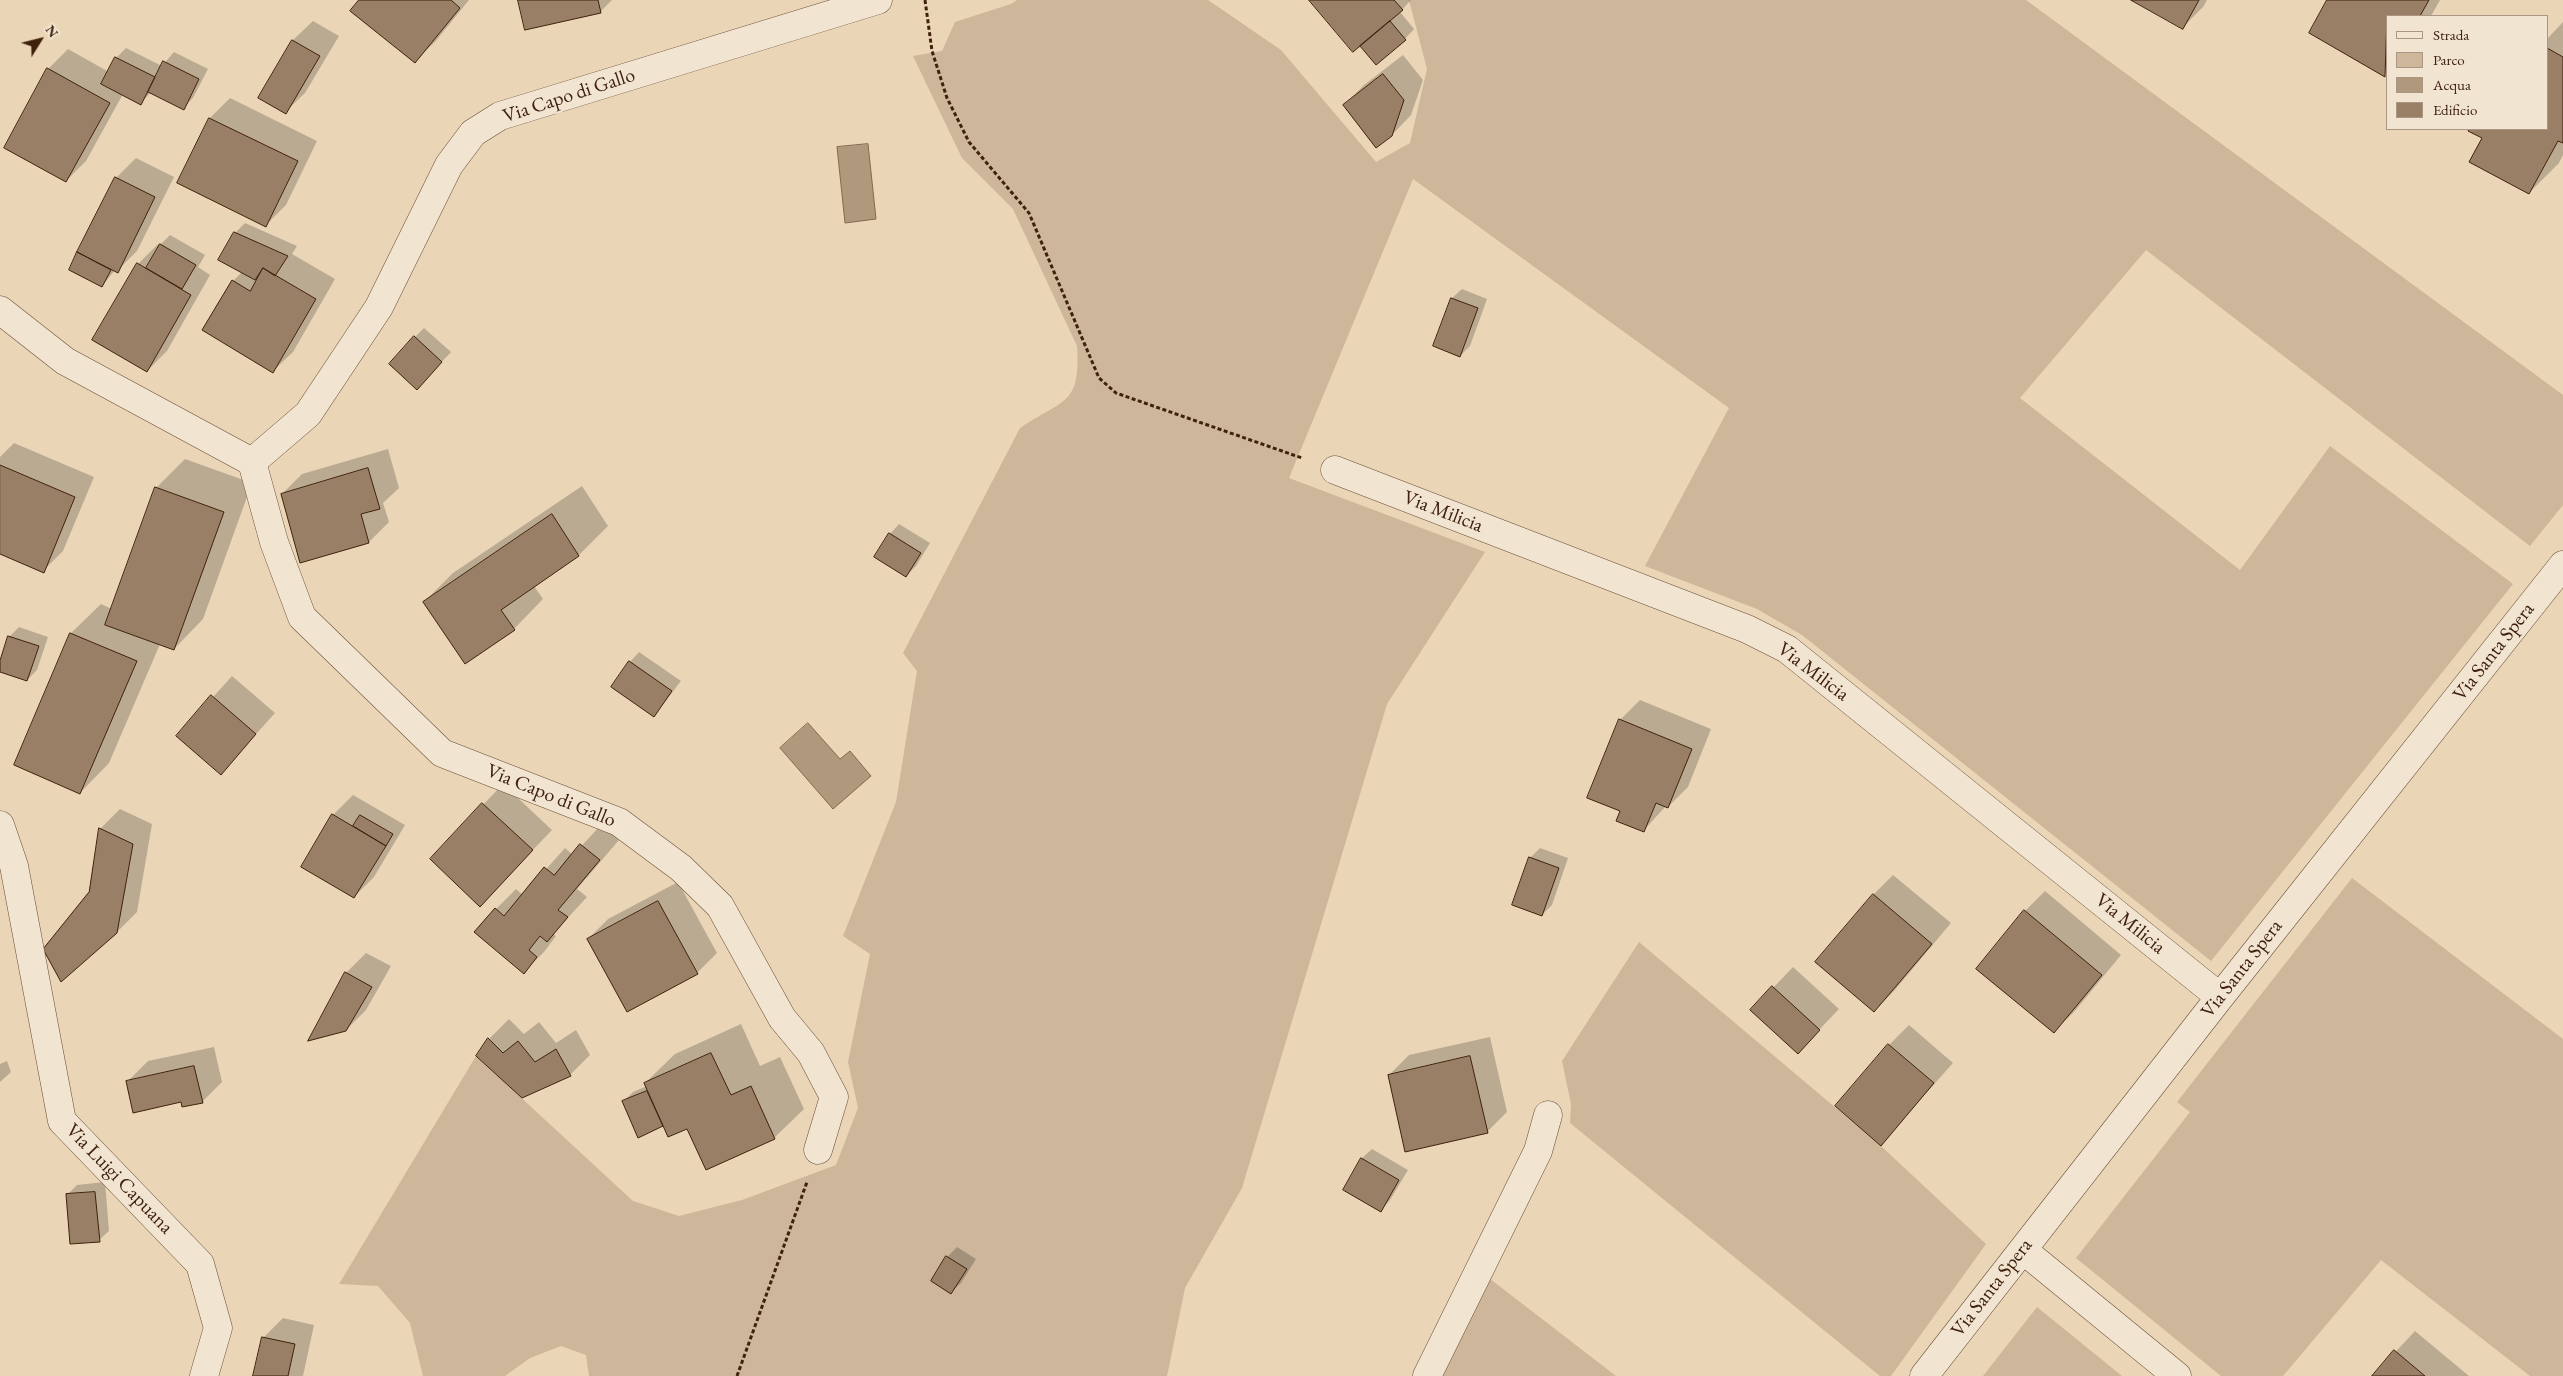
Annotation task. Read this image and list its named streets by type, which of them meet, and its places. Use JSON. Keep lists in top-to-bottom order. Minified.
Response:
{"streets":{"street":["Via Capo di Gallo","Via Milicia","Via Santa Spera","Via Luigi Capuana"]},"crossings":[["Via Milicia","Via Santa Spera"]],"legend":["Strada","Parco","Acqua","Edificio"],"north":"top right"}
